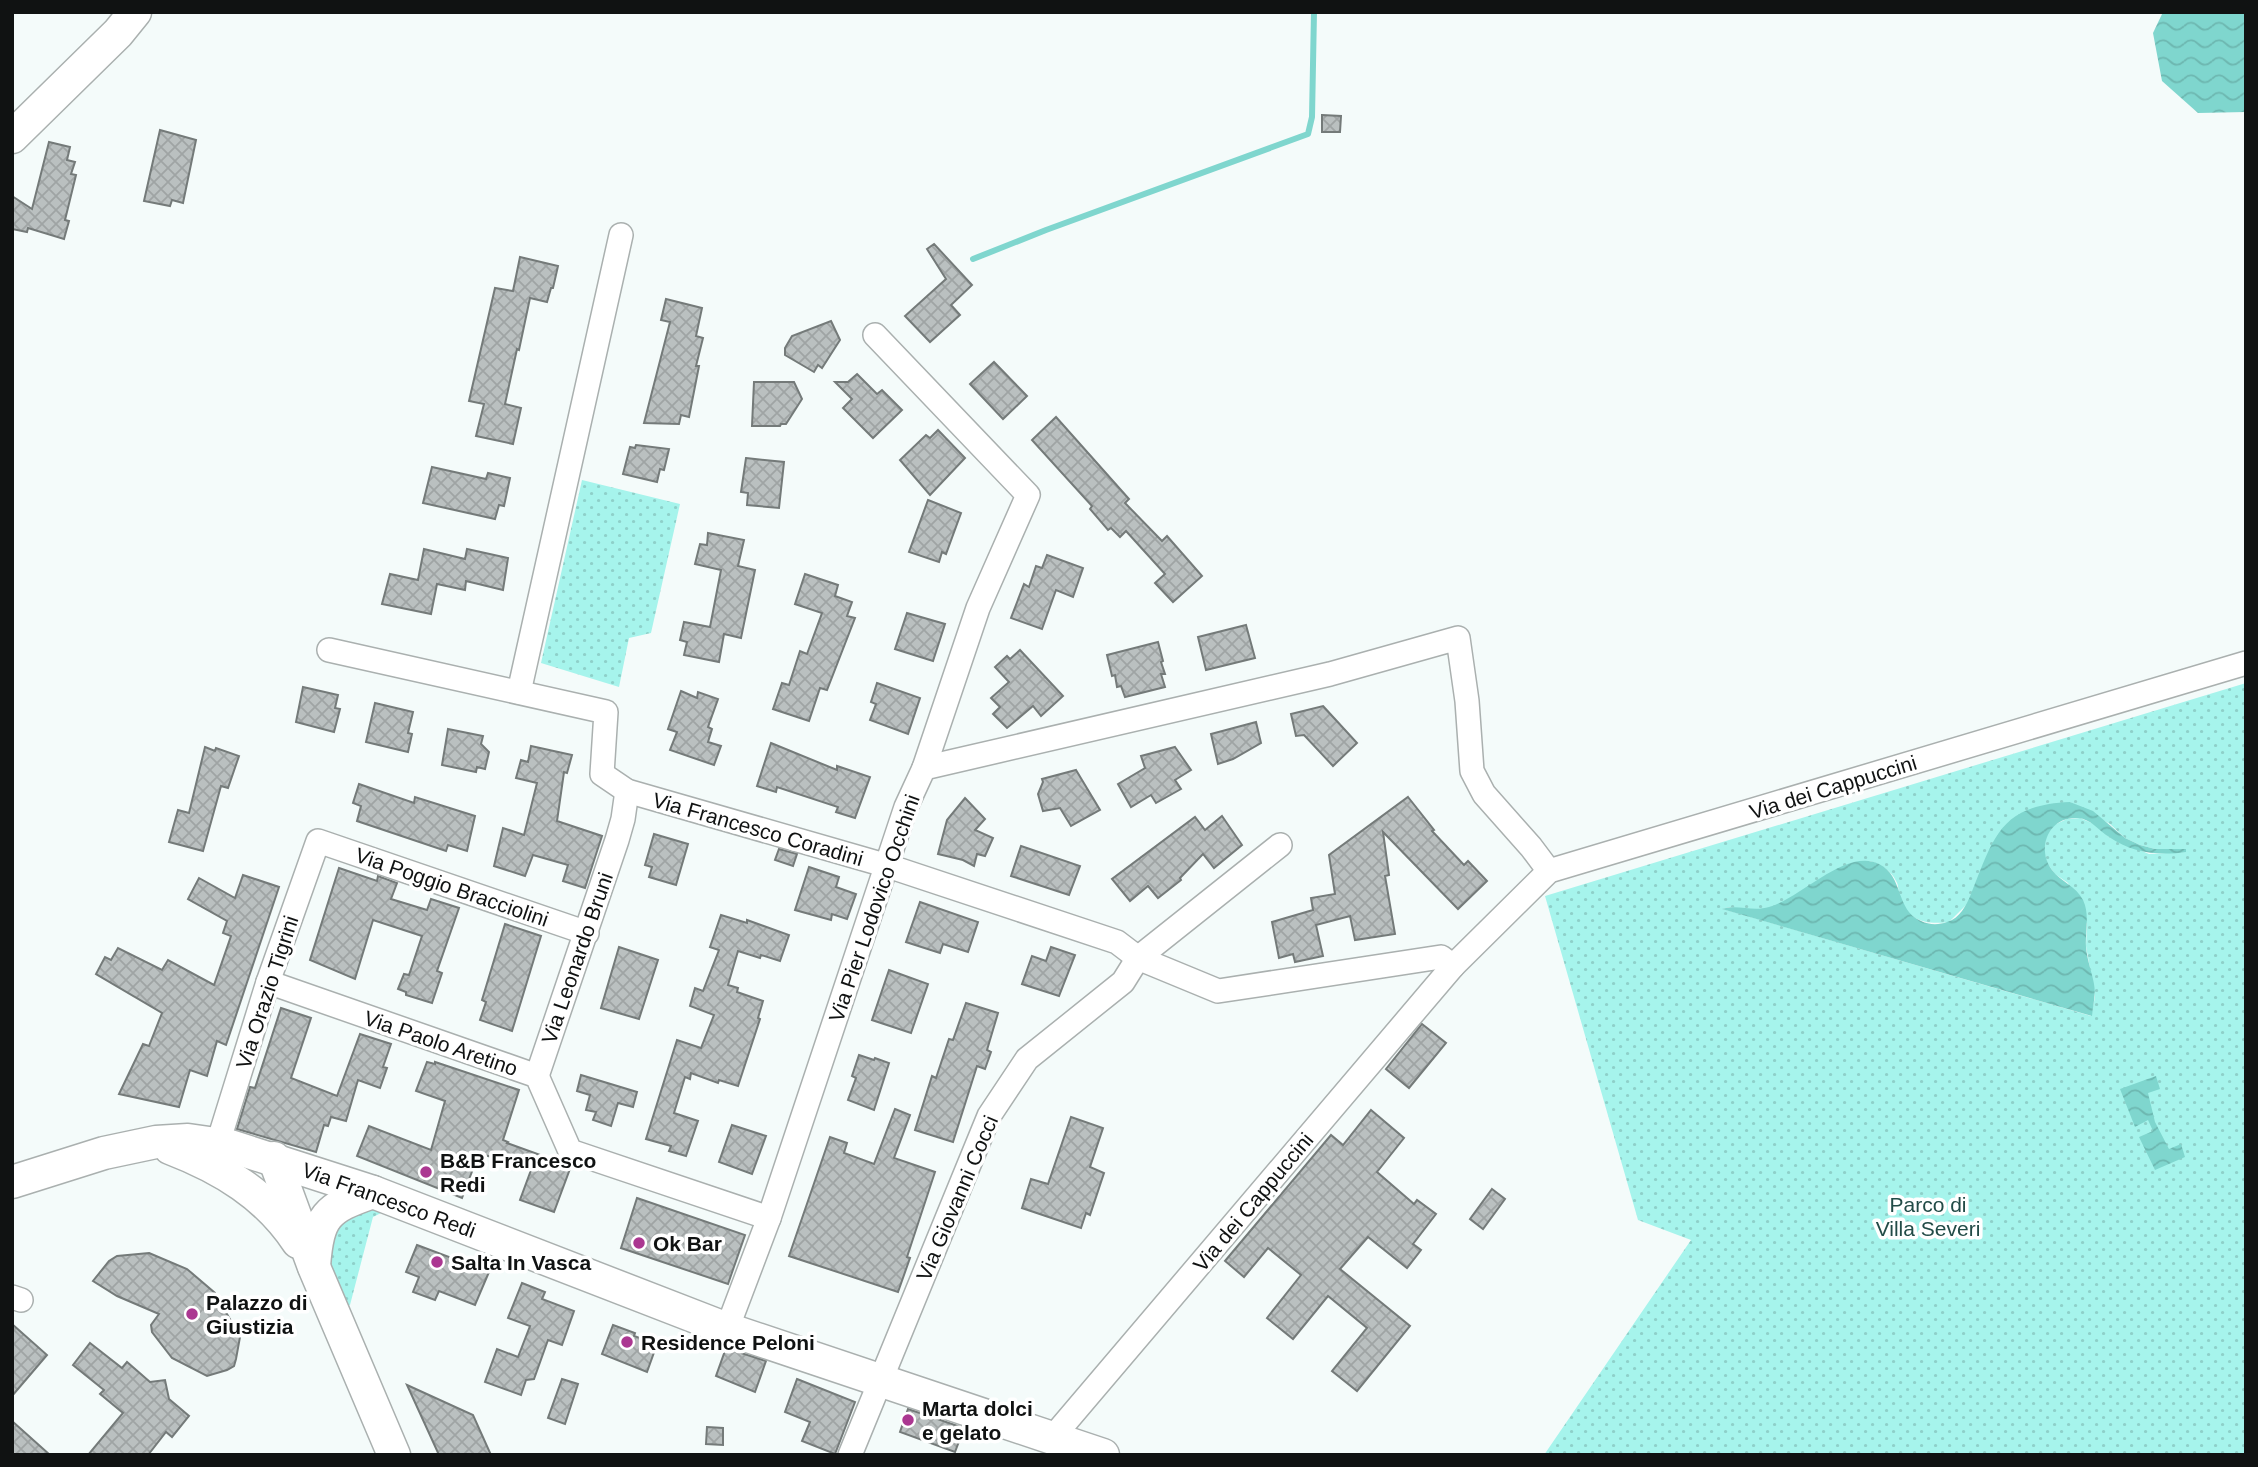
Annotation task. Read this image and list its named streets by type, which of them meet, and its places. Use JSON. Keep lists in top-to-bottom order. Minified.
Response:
{"streets":{"street":["Via dei Cappuccini","Via Francesco Coradini","Via Poggio Bracciolini","Via Pier Lodovico Occhini","Via Leonardo Bruni","Via Orazio Tigrini","Via Paolo Aretino","Via Giovanni Cocci","Via Francesco Redi"]},"crossings":[["Via dei Cappuccini","Via Pier Lodovico Occhini"],["Via dei Cappuccini","Via Francesco Redi"],["Via Francesco Coradini","Via Pier Lodovico Occhini"],["Via Francesco Coradini","Via Leonardo Bruni"],["Via Francesco Coradini","Via Giovanni Cocci"],["Via Poggio Bracciolini","Via Leonardo Bruni"],["Via Poggio Bracciolini","Via Orazio Tigrini"],["Via Pier Lodovico Occhini","Via Paolo Aretino"],["Via Pier Lodovico Occhini","Via Francesco Redi"],["Via Leonardo Bruni","Via Paolo Aretino"],["Via Orazio Tigrini","Via Paolo Aretino"],["Via Orazio Tigrini","Via Francesco Redi"],["Via Giovanni Cocci","Via Francesco Redi"]],"parks":["Parco di Villa Severi"],"places":["B&B Francesco Redi","Ok Bar","Salta In Vasca","Palazzo di Giustizia","Residence Peloni","Marta dolci e gelato"]}
